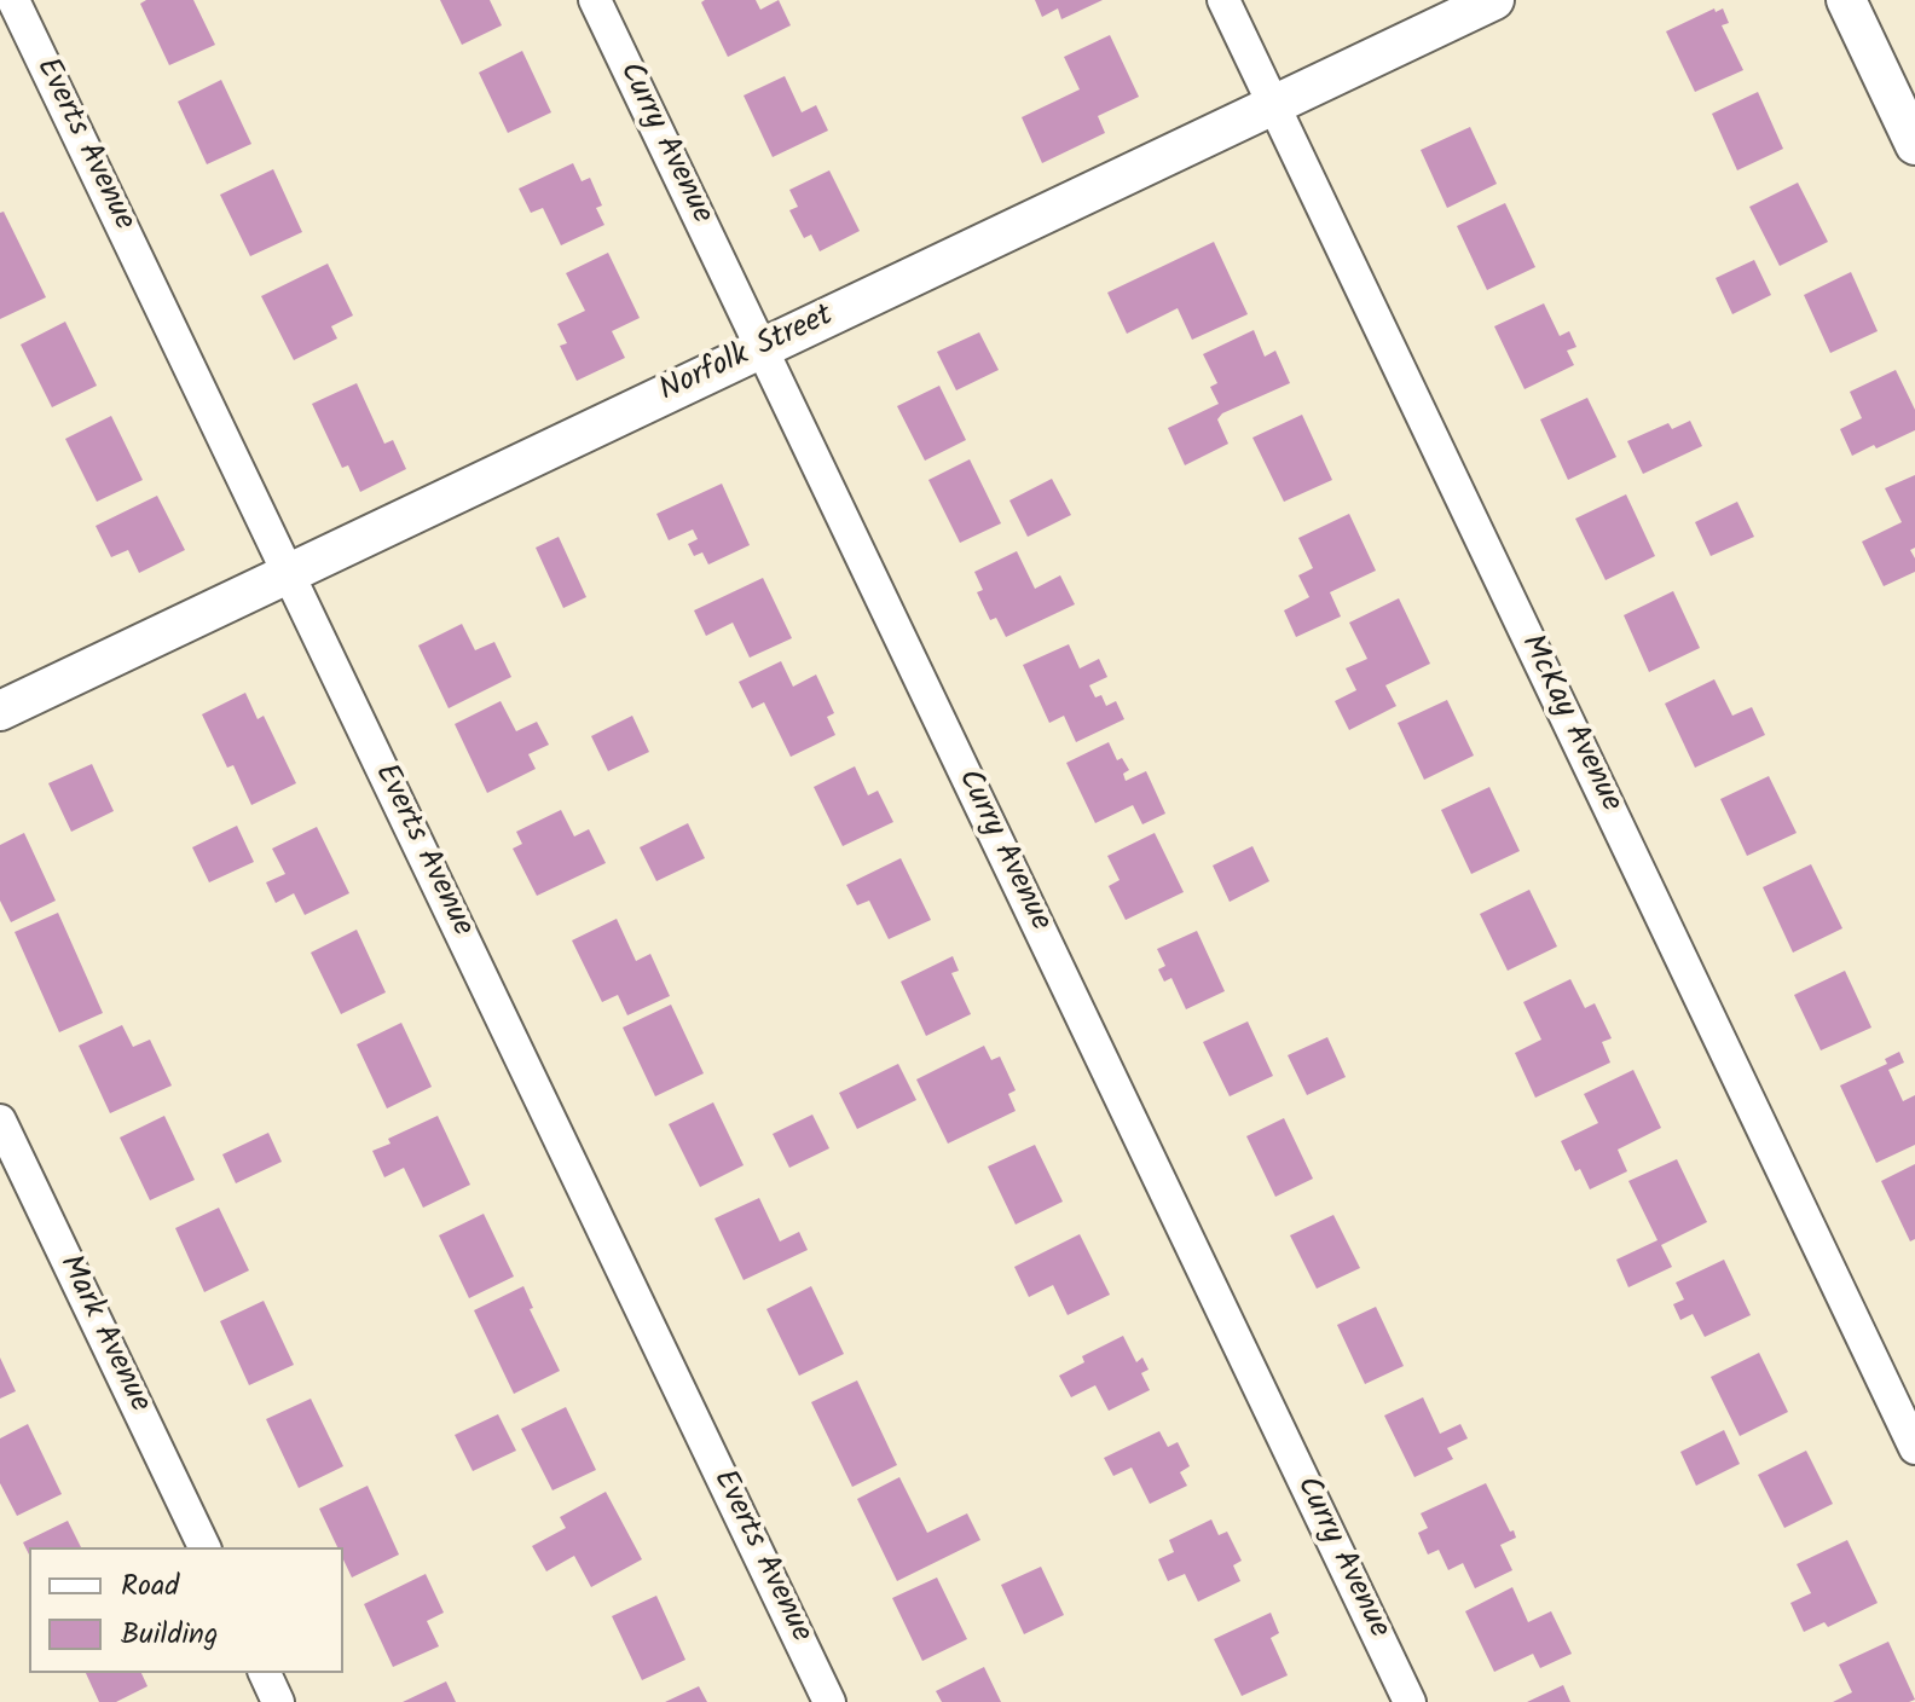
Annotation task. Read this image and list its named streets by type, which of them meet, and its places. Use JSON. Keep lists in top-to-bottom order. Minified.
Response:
{"streets":{"street":["Curry Avenue","Everts Avenue","Norfolk Street","McKay Avenue","Mark Avenue"]},"crossings":[["Curry Avenue","Norfolk Street"],["Everts Avenue","Norfolk Street"],["Norfolk Street","McKay Avenue"]],"legend":["Road","Building"]}
